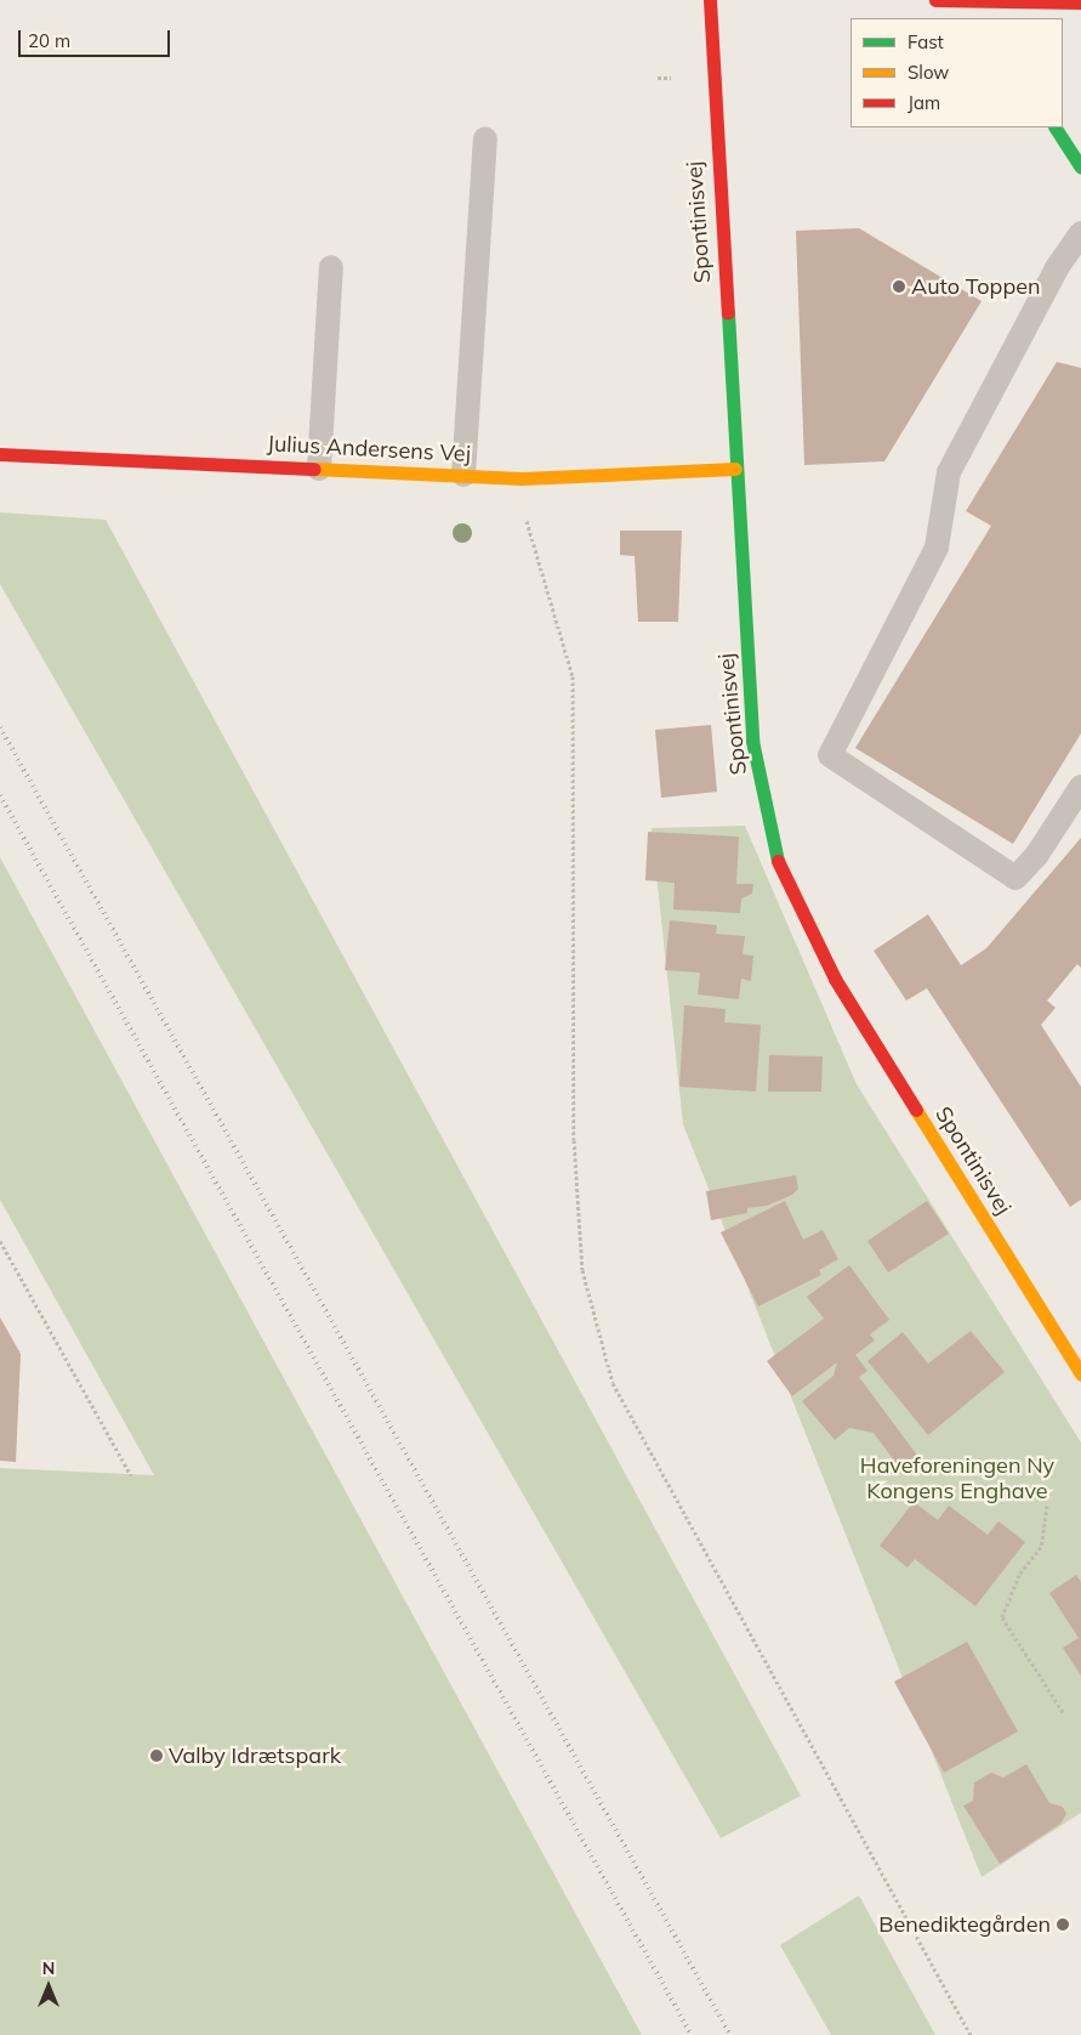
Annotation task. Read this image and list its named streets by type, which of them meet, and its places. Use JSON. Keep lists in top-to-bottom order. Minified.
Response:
{"streets":{"street":["Spontinisvej","Julius Andersens Vej"]},"crossings":[["Spontinisvej","Julius Andersens Vej"]],"parks":["Haveforeningen Ny Kongens Enghave"],"places":["Auto Toppen","Valby Idrætspark","Benediktegården"],"legend":["Fast","Slow","Jam"],"scale_bar":"20 m","north":"top"}
